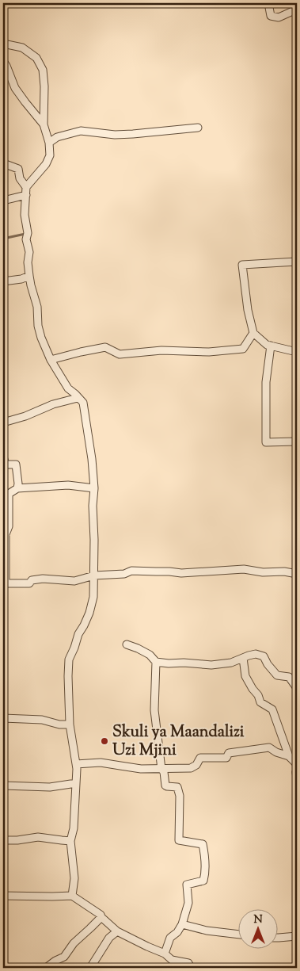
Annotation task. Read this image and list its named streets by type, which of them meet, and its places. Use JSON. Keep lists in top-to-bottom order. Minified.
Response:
{"places":["Skuli ya Maandalizi Uzi Mjini"],"north":"top"}
